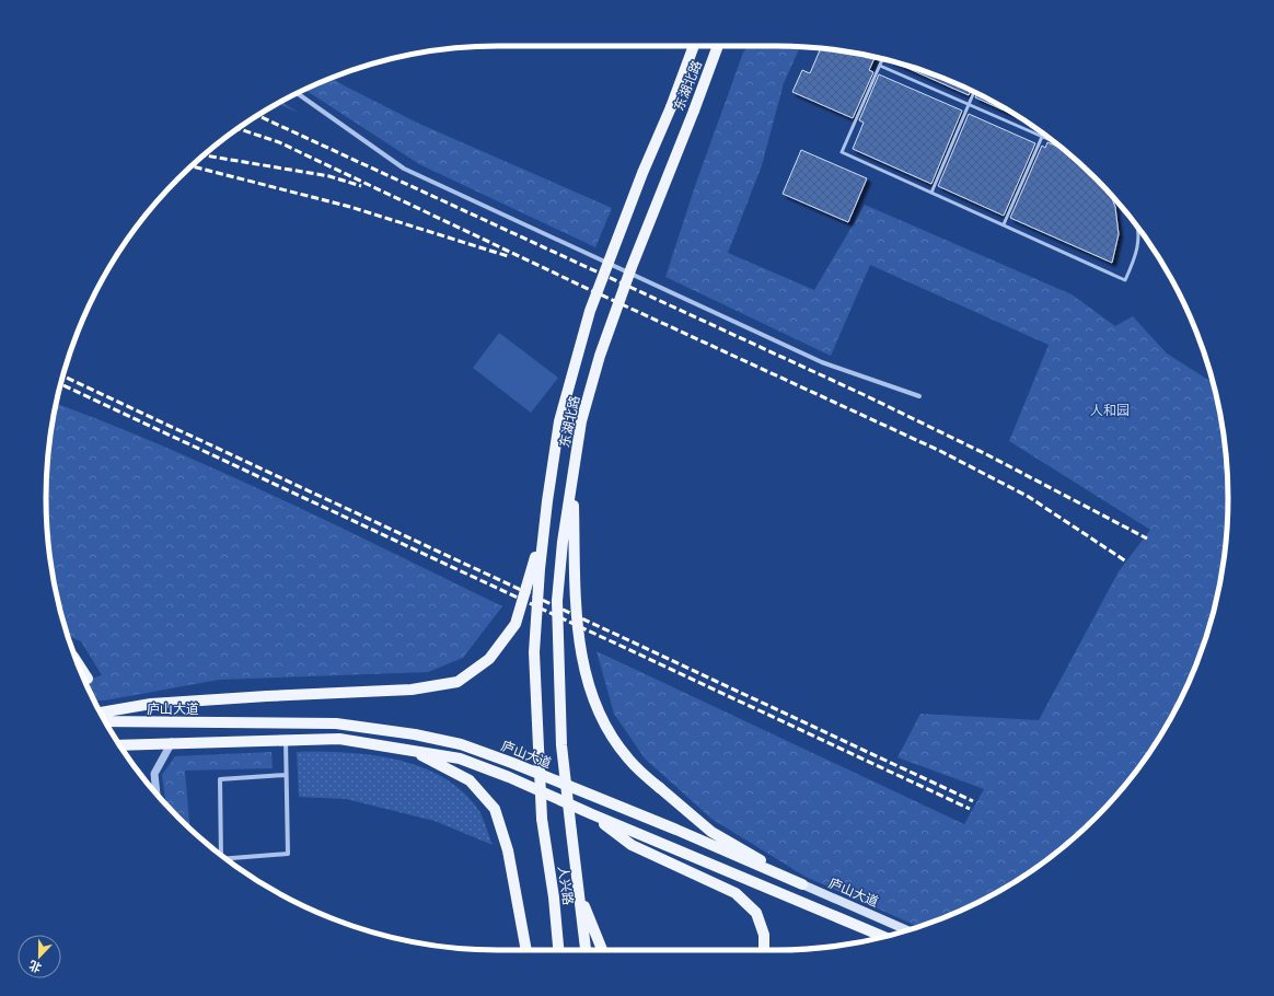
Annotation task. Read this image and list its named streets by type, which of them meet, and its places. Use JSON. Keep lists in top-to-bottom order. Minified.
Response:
{"streets":{"main road":["东湖北路","庐山大道","人兴路"]},"crossings":[["东湖北路","人兴路"]],"parks":["人和园"],"north":"bottom"}
